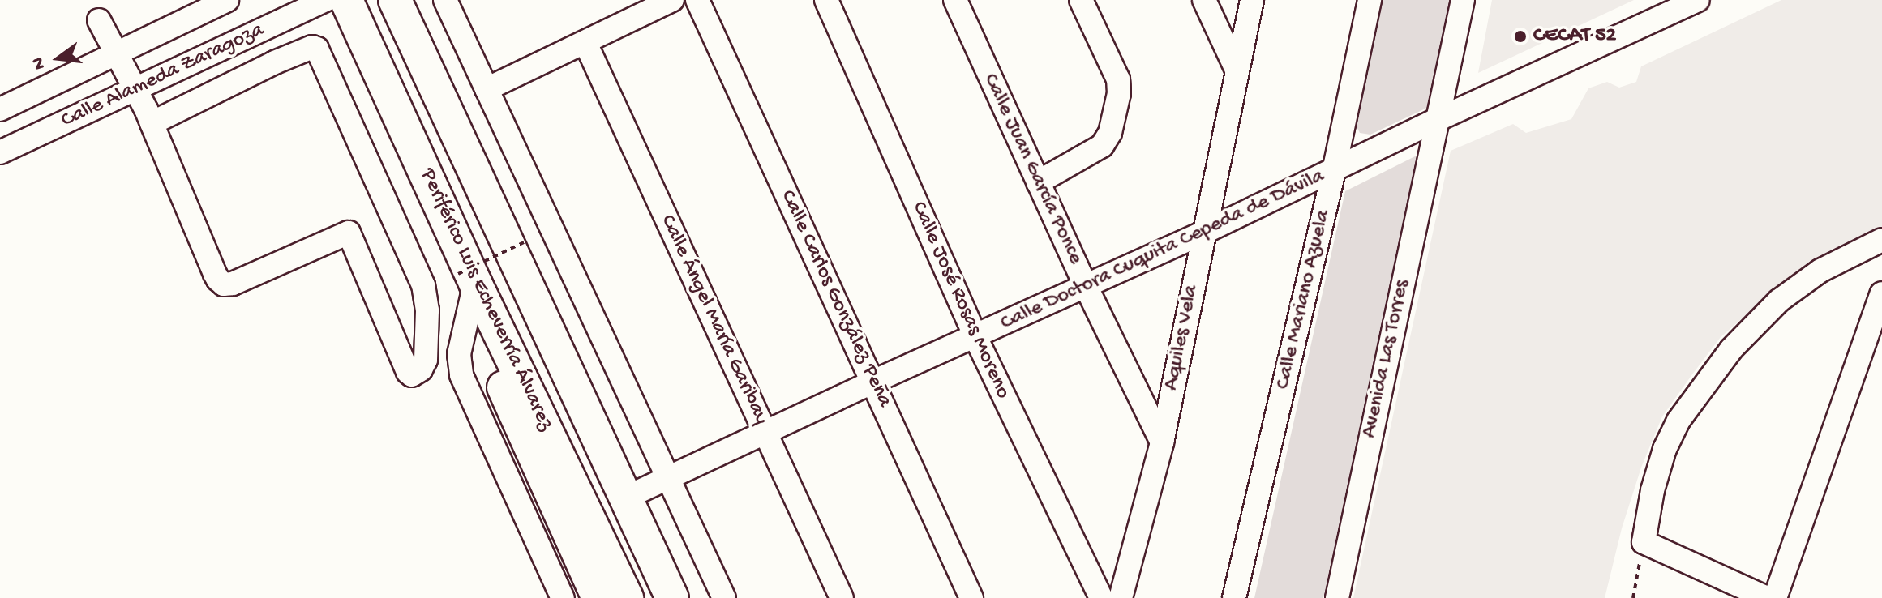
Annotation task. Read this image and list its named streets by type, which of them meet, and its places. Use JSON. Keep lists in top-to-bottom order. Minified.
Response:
{"streets":{"highway":["Periférico Luis Echeverría Álvarez"],"street":["Calle Alameda Zaragoza","Calle Juan García Ponce","Calle Doctora Cuquita Cepeda de Dávila","Calle Carlos González Peña","Calle Mariano Azuela","Calle José Rosas Moreno","Calle Ángel María Garibay","Aquiles Vela","Avenida Las Torres"]},"crossings":[["Calle Juan García Ponce","Calle Doctora Cuquita Cepeda de Dávila"],["Calle Juan García Ponce","Aquiles Vela"],["Calle Doctora Cuquita Cepeda de Dávila","Calle Carlos González Peña"],["Calle Doctora Cuquita Cepeda de Dávila","Periférico Luis Echeverría Álvarez"],["Calle Doctora Cuquita Cepeda de Dávila","Calle Mariano Azuela"],["Calle Doctora Cuquita Cepeda de Dávila","Calle José Rosas Moreno"],["Calle Doctora Cuquita Cepeda de Dávila","Calle Ángel María Garibay"],["Calle Doctora Cuquita Cepeda de Dávila","Aquiles Vela"],["Calle Doctora Cuquita Cepeda de Dávila","Avenida Las Torres"]],"places":["CECAT 52"],"north":"left"}
